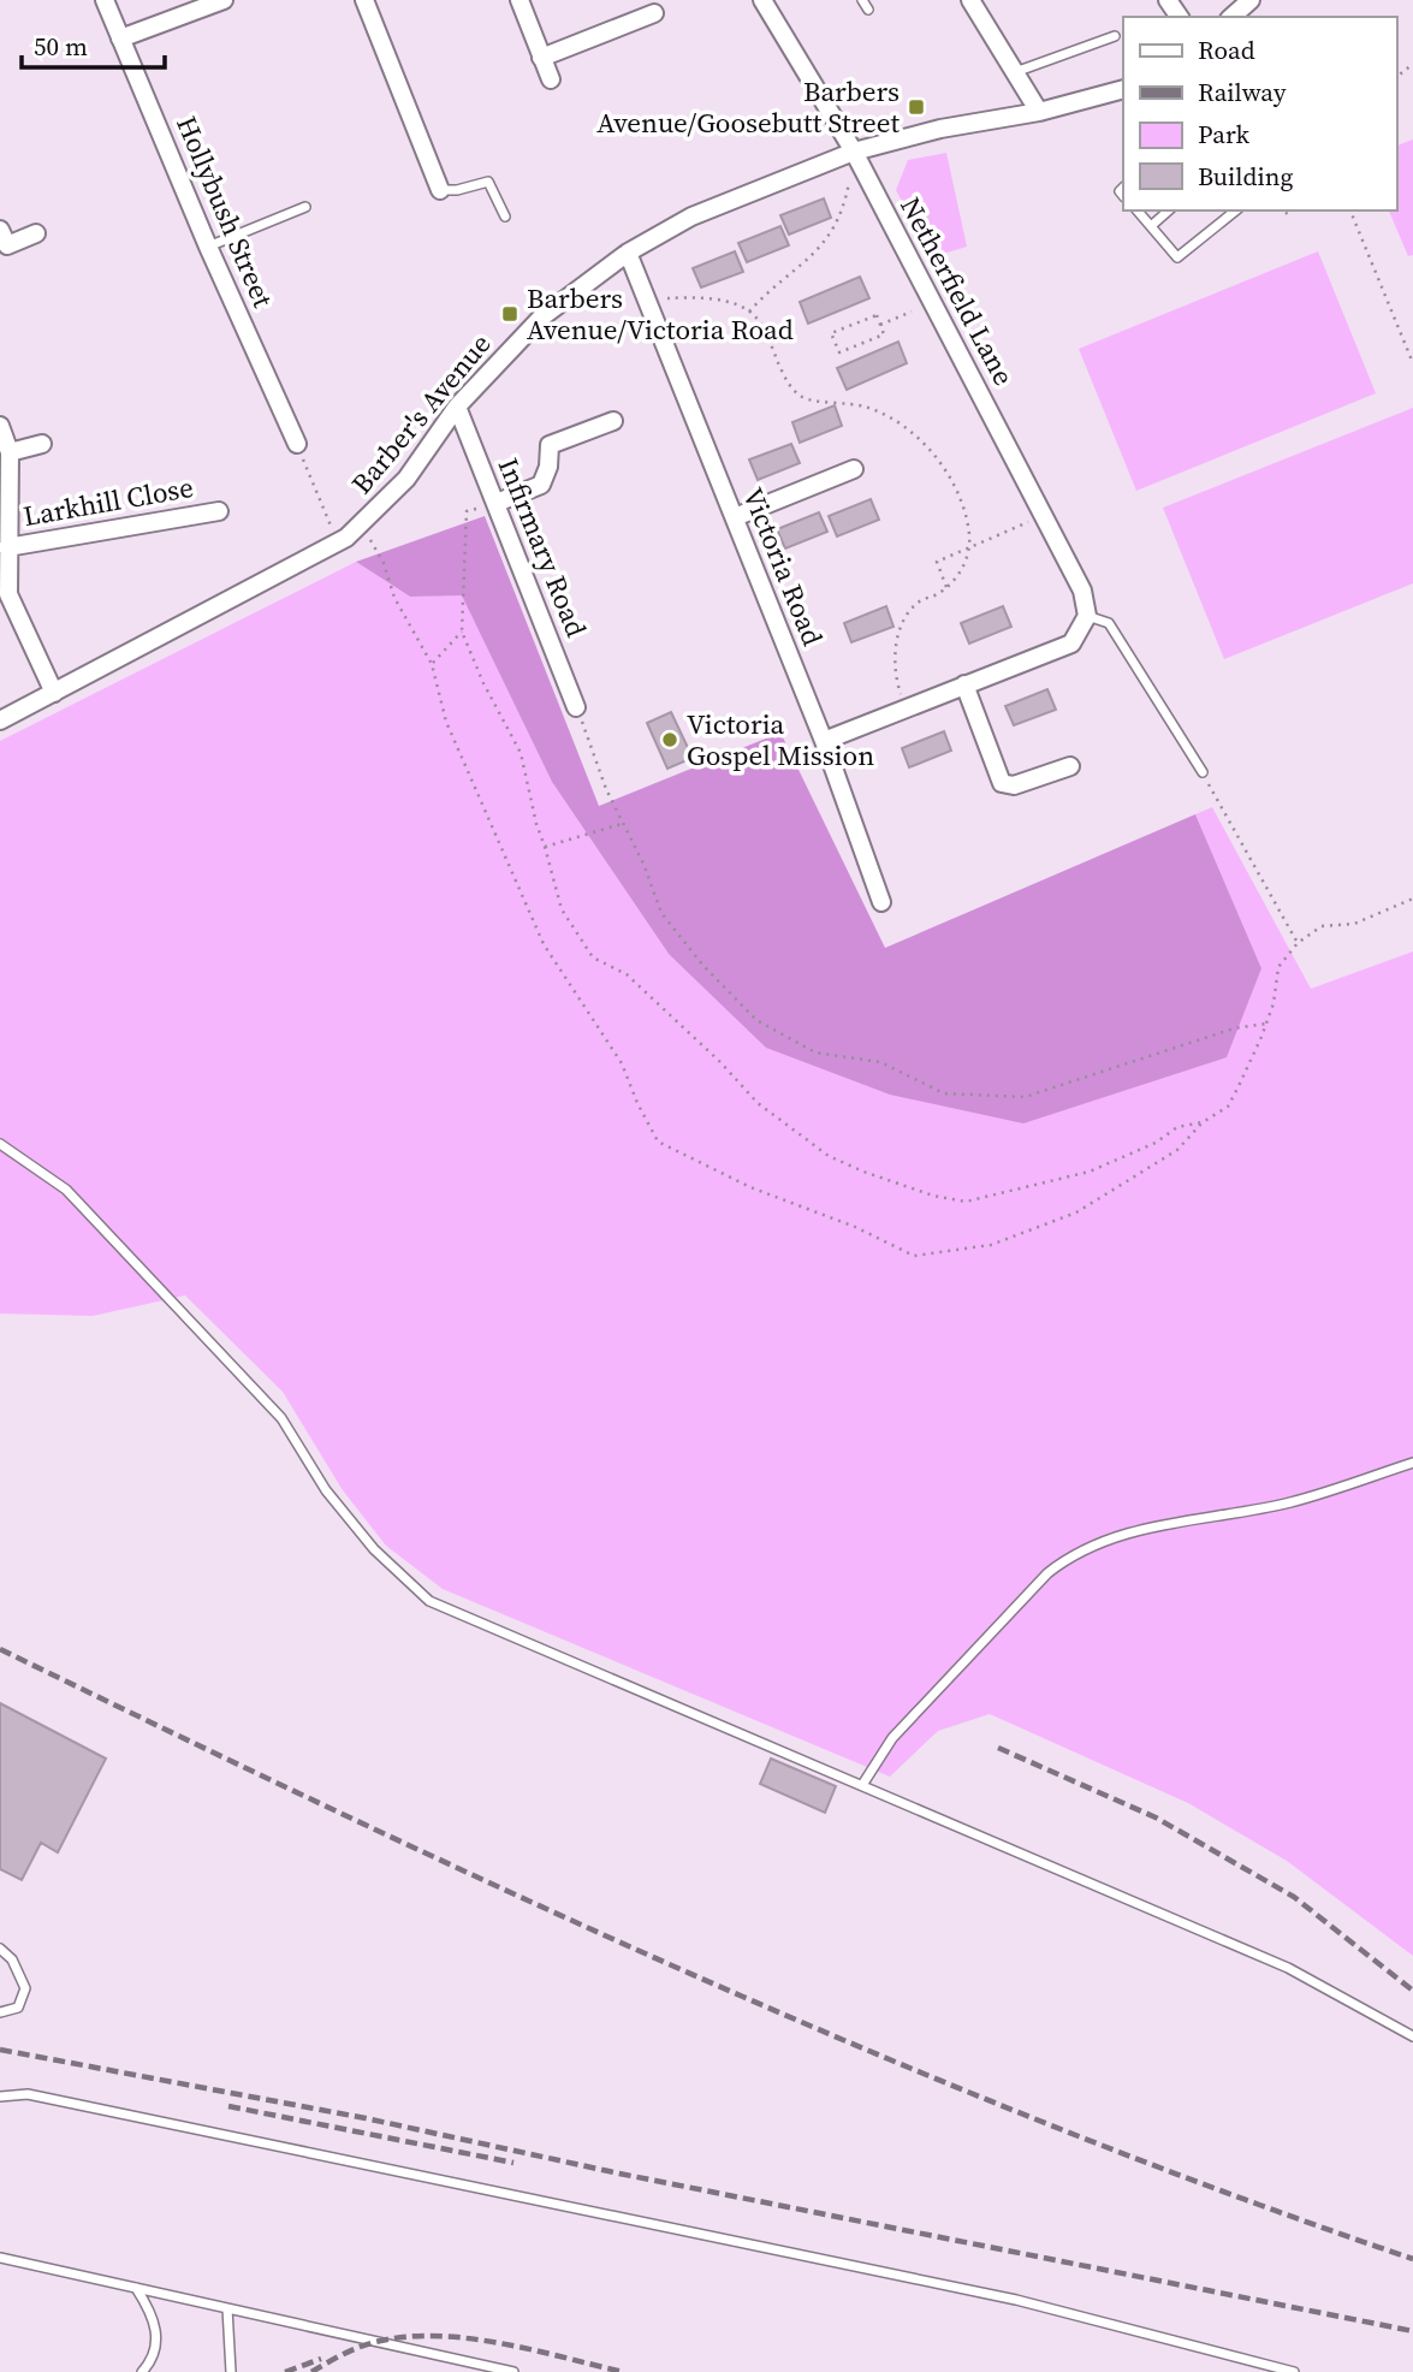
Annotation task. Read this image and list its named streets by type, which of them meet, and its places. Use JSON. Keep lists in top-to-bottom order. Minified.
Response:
{"streets":{"street":["Hollybush Street","Netherfield Lane","Barber's Avenue","Larkhill Close","Infirmary Road","Victoria Road"]},"crossings":[["Netherfield Lane","Barber's Avenue"],["Barber's Avenue","Infirmary Road"],["Barber's Avenue","Victoria Road"]],"places":{"transit":["Barbers Avenue/Goosebutt Street","Barbers Avenue/Victoria Road"],"other":["Victoria Gospel Mission"]},"legend":["Road","Railway","Park","Building"],"scale_bar":"50 m"}
